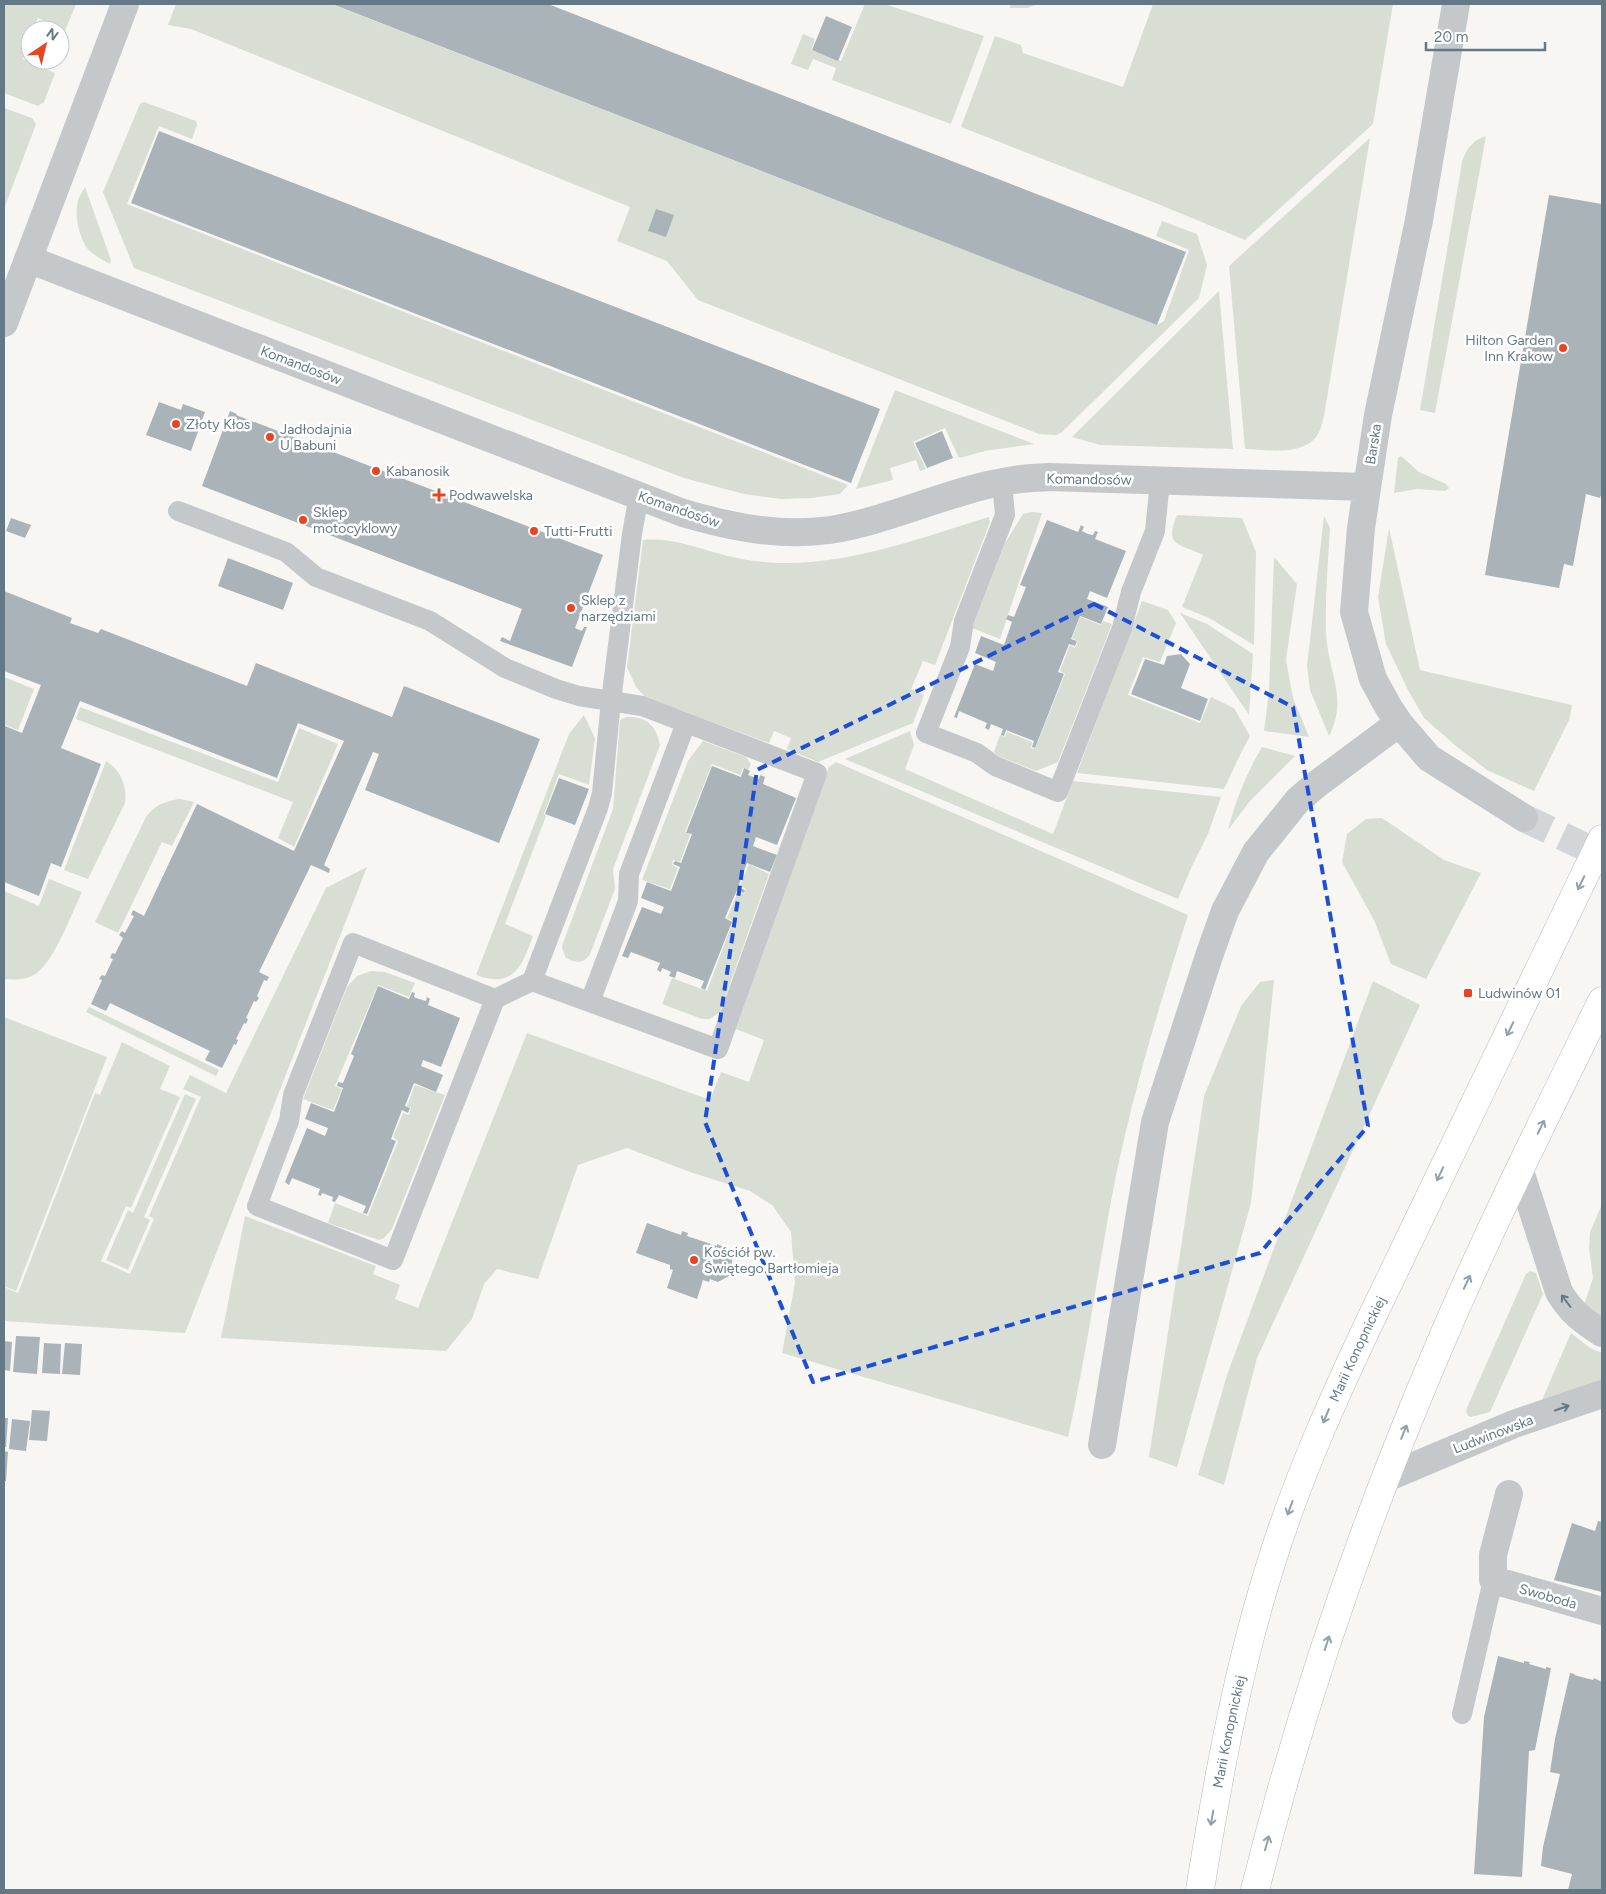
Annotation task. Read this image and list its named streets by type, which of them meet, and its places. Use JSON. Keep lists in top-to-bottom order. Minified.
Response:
{"streets":{"main road":["Marii Konopnickiej"],"street":["Komandosów","Barska","Ludwinowska","Swoboda"]},"crossings":[["Komandosów","Barska"]],"one_way":["Ludwinowska"],"places":{"other":["Hilton Garden Inn Krakow","Złoty Kłos","Jadłodajnia U Babuni","Kabanosik","Sklep motocyklowy","Tutti-Frutti","Sklep z narzędziami","Kościół pw. Świętego Bartłomieja"],"health":["Podwawelska"],"transit":["Ludwinów 01"]},"scale_bar":"20 m","north":"top right"}
